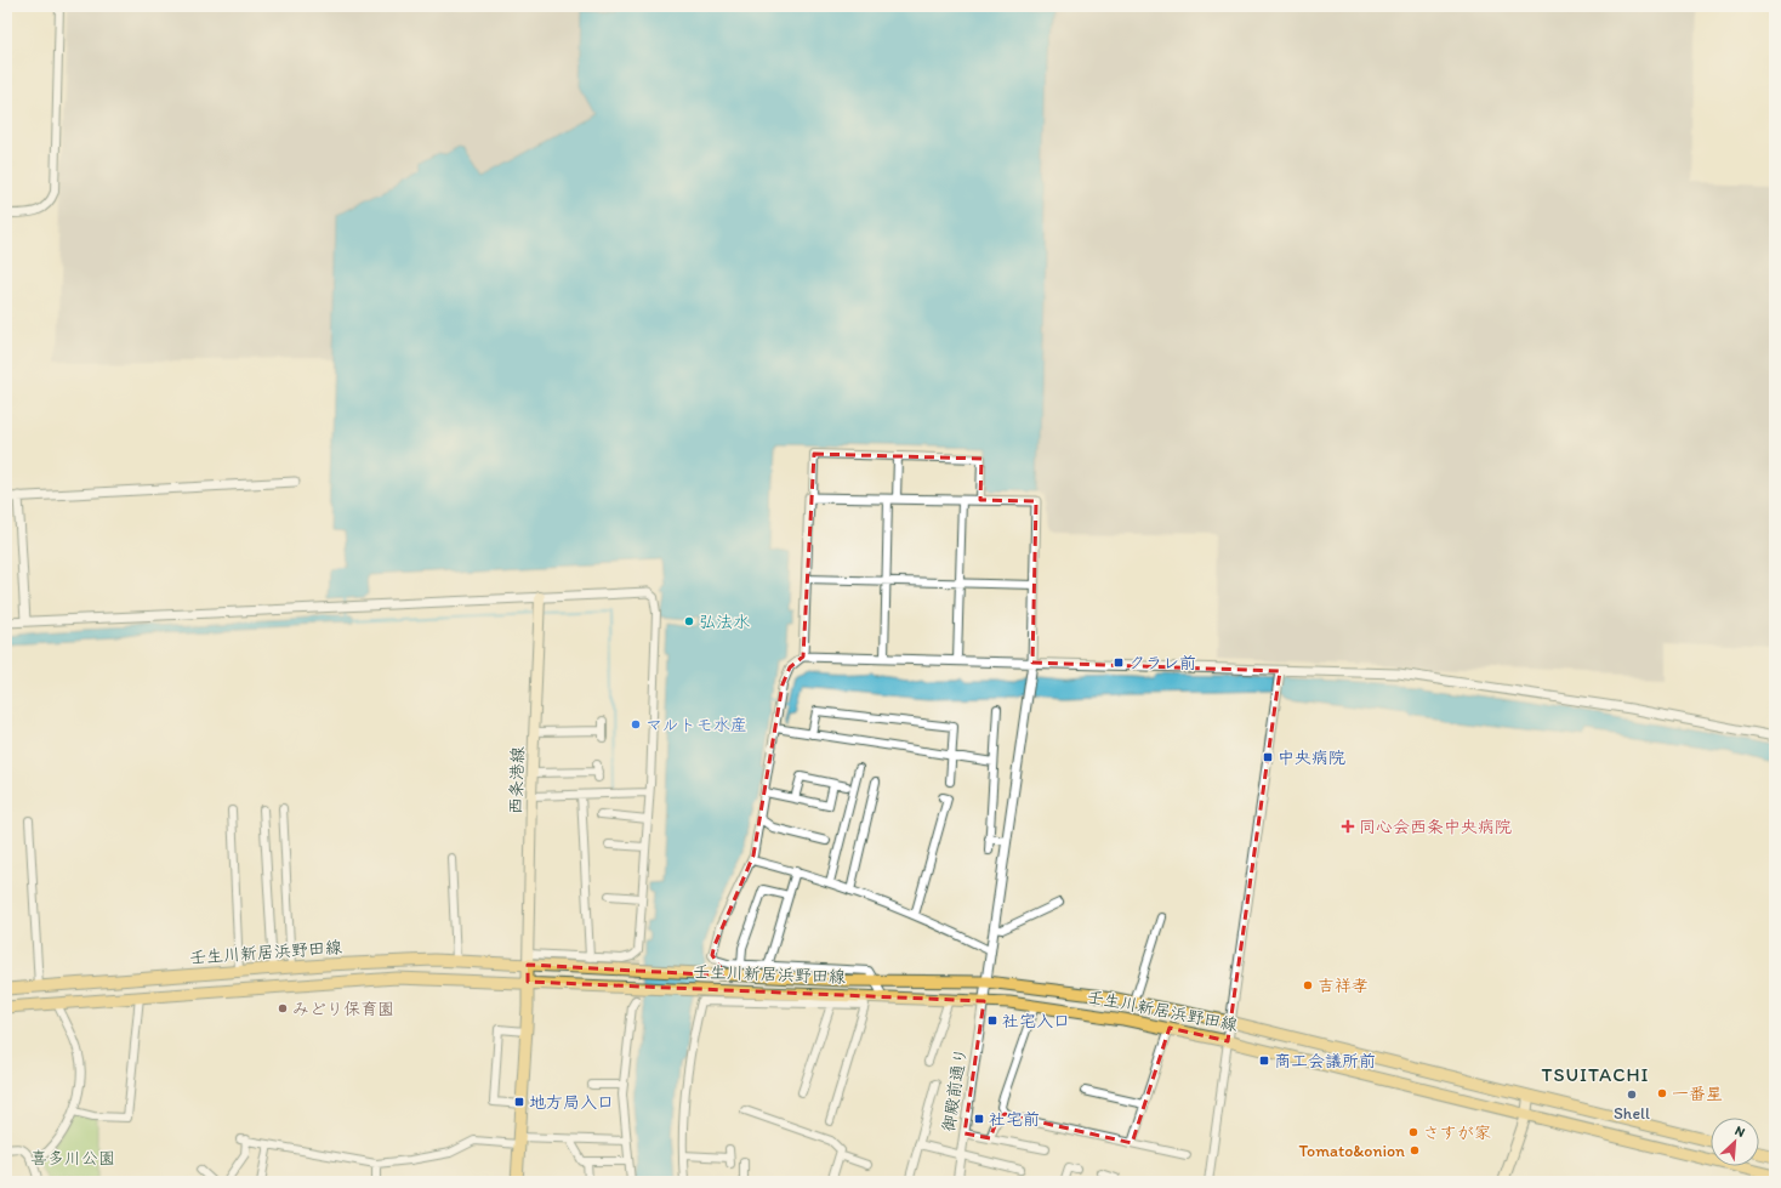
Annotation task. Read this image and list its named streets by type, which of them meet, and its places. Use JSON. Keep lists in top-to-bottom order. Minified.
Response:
{"streets":{"main road":["西条港線","壬生川新居浜野田線"],"street":["御殿前通り"]},"crossings":[["西条港線","壬生川新居浜野田線"],["壬生川新居浜野田線","御殿前通り"]],"districts":["TSUITACHI"],"parks":["喜多川公園"],"places":{"other":["弘法水","マルトモ水産","吉祥孝","みどり保育園","一番星","Shell","さすが家","Tomato&onion"],"transit":["クラレ前","中央病院","社宅入口","商工会議所前","地方局入口","社宅前"],"health":["同心会西条中央病院"]},"north":"top right"}
